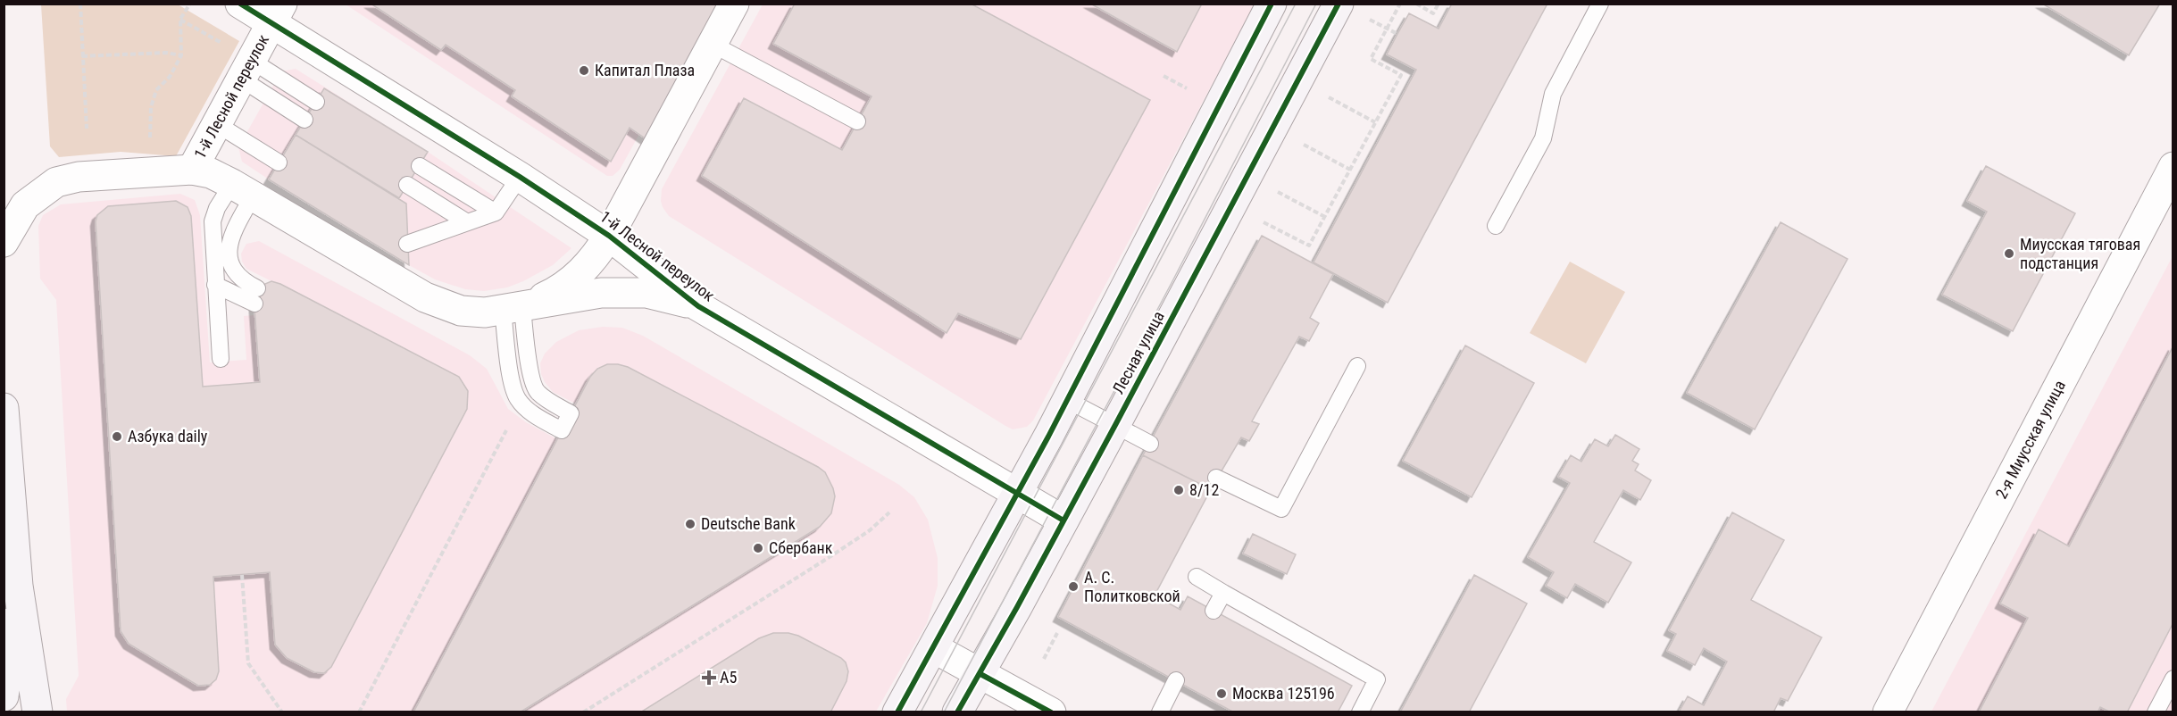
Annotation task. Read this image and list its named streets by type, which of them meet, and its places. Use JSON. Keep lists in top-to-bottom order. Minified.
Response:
{"streets":{"street":["1-й Лесной переулок","Лесная улица","2-я Миусская улица"]},"crossings":[["1-й Лесной переулок","Лесная улица"]],"places":{"other":["Капитал Плаза","Миусская тяговая подстанция","Азбука daily","8/12","Deutsche Bank","Сбербанк","А. С. Политковской","Москва 125196"],"health":["А5"]}}
